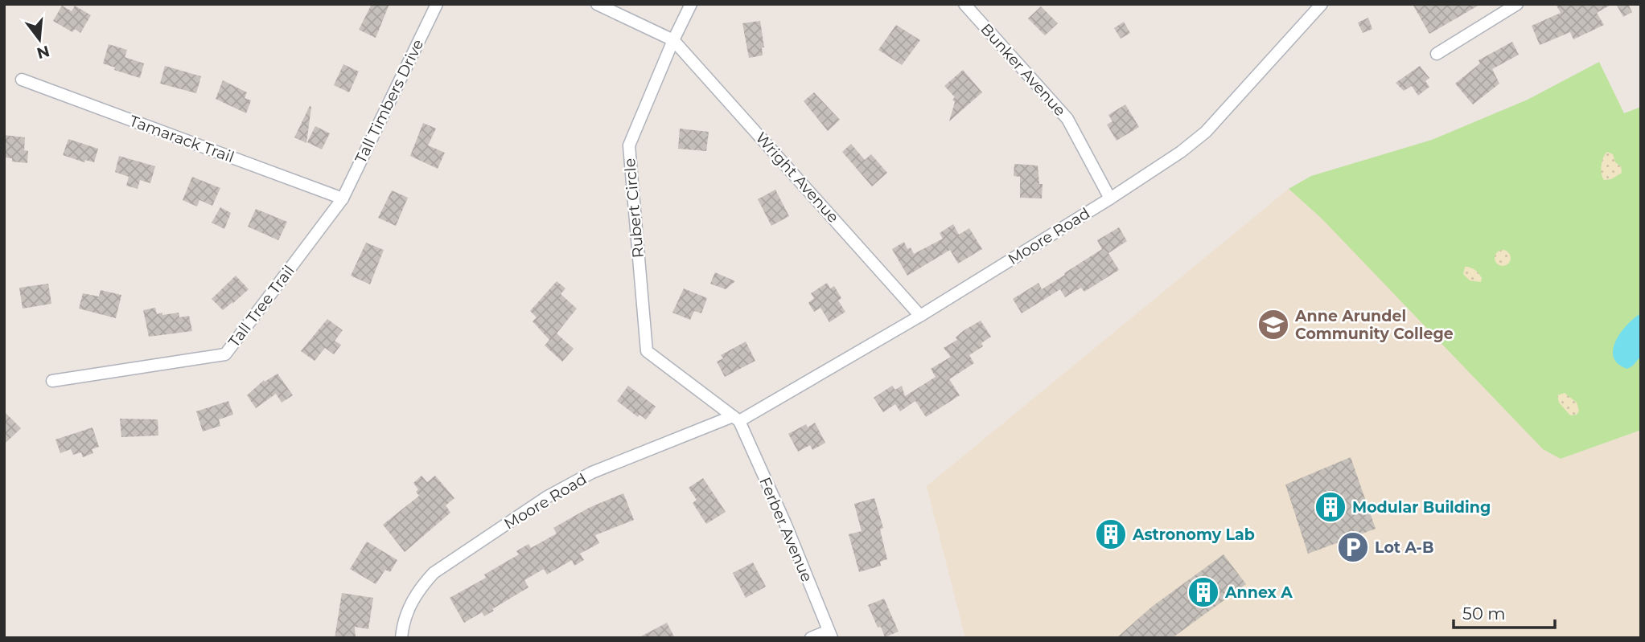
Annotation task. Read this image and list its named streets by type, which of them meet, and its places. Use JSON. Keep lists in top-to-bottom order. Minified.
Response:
{"streets":{"street":["Bunker Avenue","Tall Timbers Drive","Tamarack Trail","Wright Avenue","Rubert Circle","Moore Road","Tall Tree Trail","Ferber Avenue"]},"crossings":[["Bunker Avenue","Moore Road"],["Tall Timbers Drive","Tamarack Trail"],["Tall Timbers Drive","Tall Tree Trail"],["Tamarack Trail","Tall Tree Trail"],["Wright Avenue","Rubert Circle"],["Wright Avenue","Moore Road"],["Rubert Circle","Moore Road"],["Rubert Circle","Ferber Avenue"],["Moore Road","Ferber Avenue"]],"places":{"school or university":["Anne Arundel Community College"],"building":["Modular Building","Astronomy Lab","Annex A"],"parking":["Lot A-B"]},"scale_bar":"50 m","north":"bottom"}
